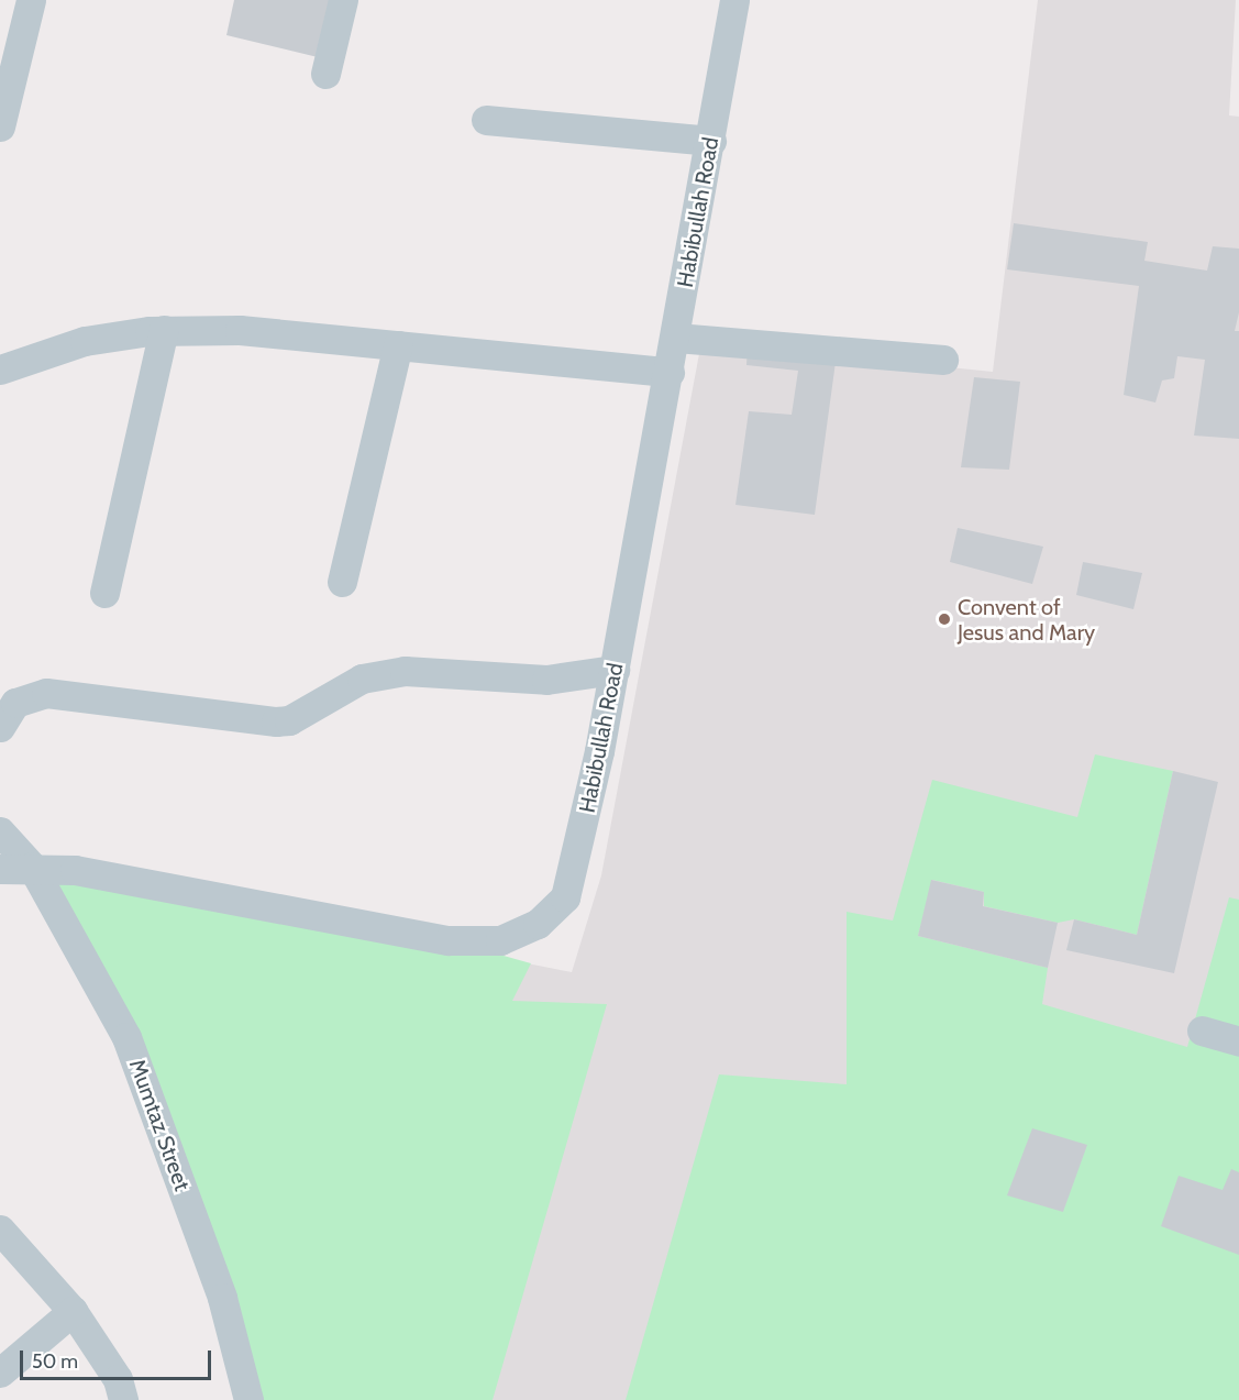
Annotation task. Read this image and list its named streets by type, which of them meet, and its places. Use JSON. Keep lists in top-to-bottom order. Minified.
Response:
{"streets":{"street":["Habibullah Road","Mumtaz Street"]},"crossings":[["Habibullah Road","Mumtaz Street"]],"places":["Convent of Jesus and Mary"],"scale_bar":"50 m"}
